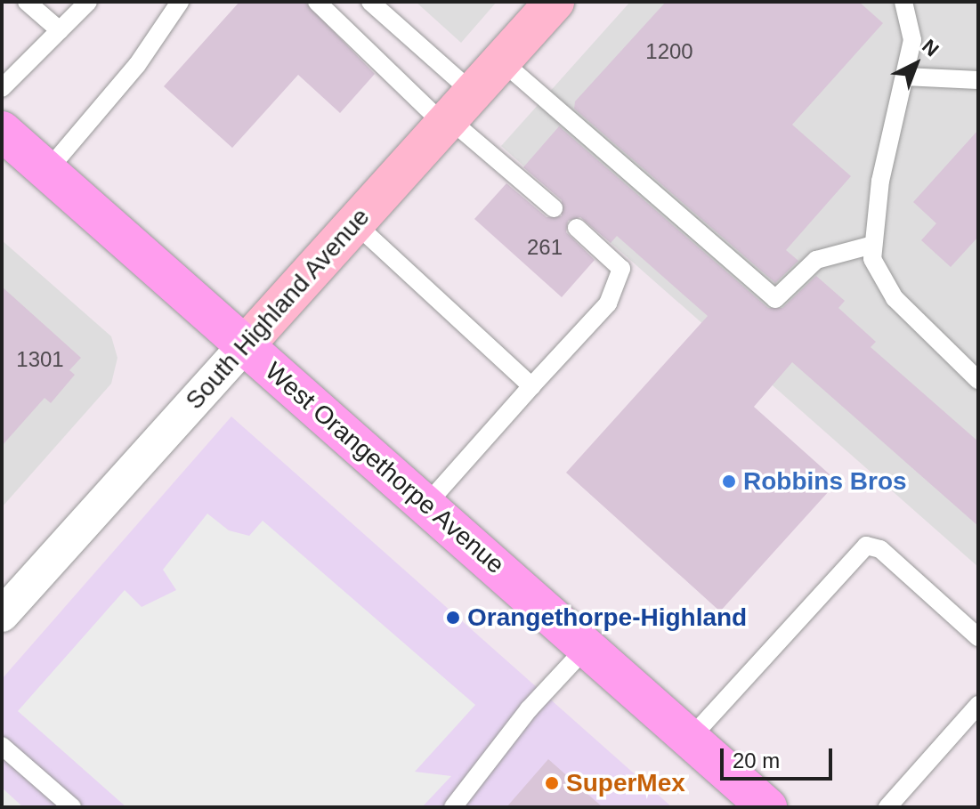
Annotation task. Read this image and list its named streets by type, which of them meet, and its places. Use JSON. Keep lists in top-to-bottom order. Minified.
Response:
{"streets":{"main road":["West Orangethorpe Avenue"],"street":["South Highland Avenue"]},"crossings":[["South Highland Avenue","West Orangethorpe Avenue"]],"places":["Robbins Bros","Orangethorpe-Highland","SuperMex"],"house_numbers":["1200","261","1301"],"scale_bar":"20 m","north":"top right"}
